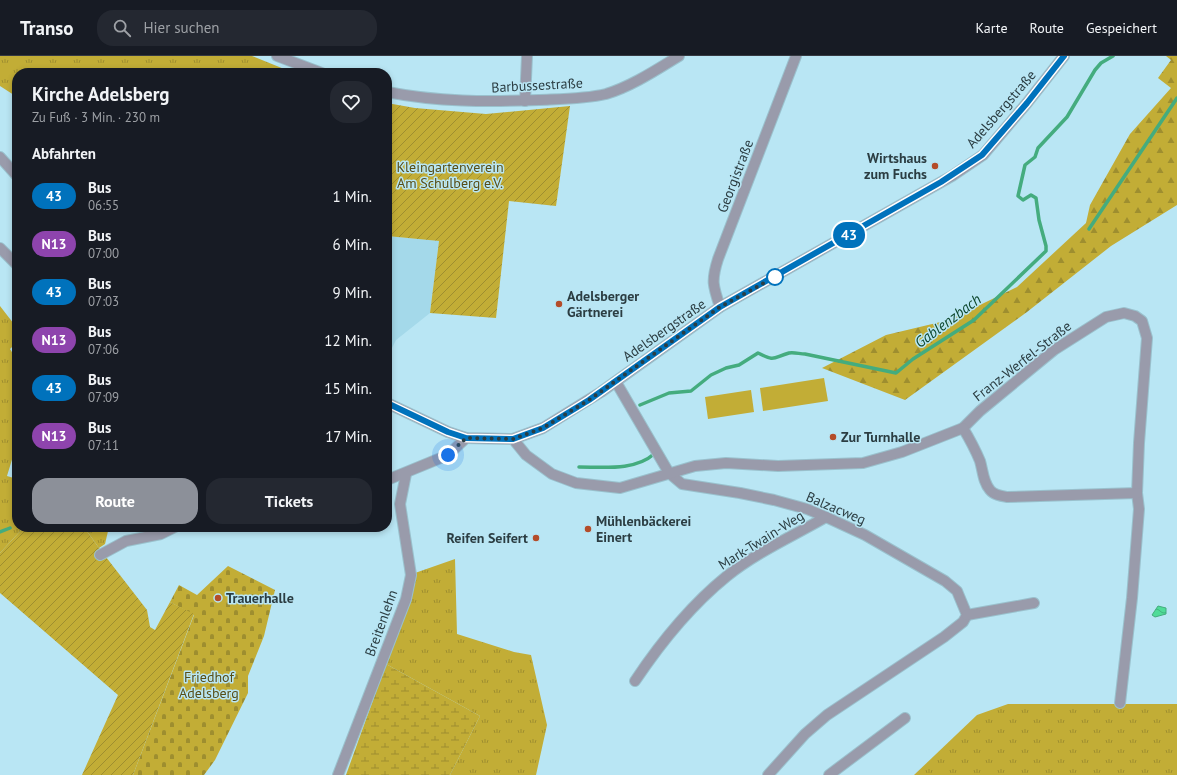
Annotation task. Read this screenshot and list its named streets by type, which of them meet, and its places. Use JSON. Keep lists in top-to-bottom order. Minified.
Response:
{"streets":{"street":["Barbussestraße","Adelsbergstraße","Georgistraße","Franz-Werfel-Straße","Balzacweg","Mark-Twain-Weg","Breitenlehn"]},"crossings":[["Adelsbergstraße","Georgistraße"],["Adelsbergstraße","Balzacweg"],["Franz-Werfel-Straße","Balzacweg"],["Balzacweg","Mark-Twain-Weg"]],"water":["Gablenzbach"],"parks":["Kleingartenverein Am Schulberg e.V.","Friedhof Adelsberg"],"places":["Wirtshaus zum Fuchs","Adelsberger Gärtnerei","Zur Turnhalle","Mühlenbäckerei Einert","Reifen Seifert","Trauerhalle"],"lines":["bus line 43"],"page":{"header":"Transo","search":"Hier suchen","nav":["Karte","Route","Gespeichert"],"on_map":"43","heading":[["Kirche Adelsberg","Zu Fuß · 3 Min. · 230 m"],"Abfahrten"],"list":[{"mark":"43","name":"Bus","note":"06:55","value":"1 Min."},{"mark":"N13","name":"Bus","note":"07:00","value":"6 Min."},{"mark":"43","name":"Bus","note":"07:03","value":"9 Min."},{"mark":"N13","name":"Bus","note":"07:06","value":"12 Min."},{"mark":"43","name":"Bus","note":"07:09","value":"15 Min."},{"mark":"N13","name":"Bus","note":"07:11","value":"17 Min."}],"buttons":["Route","Tickets"]}}
